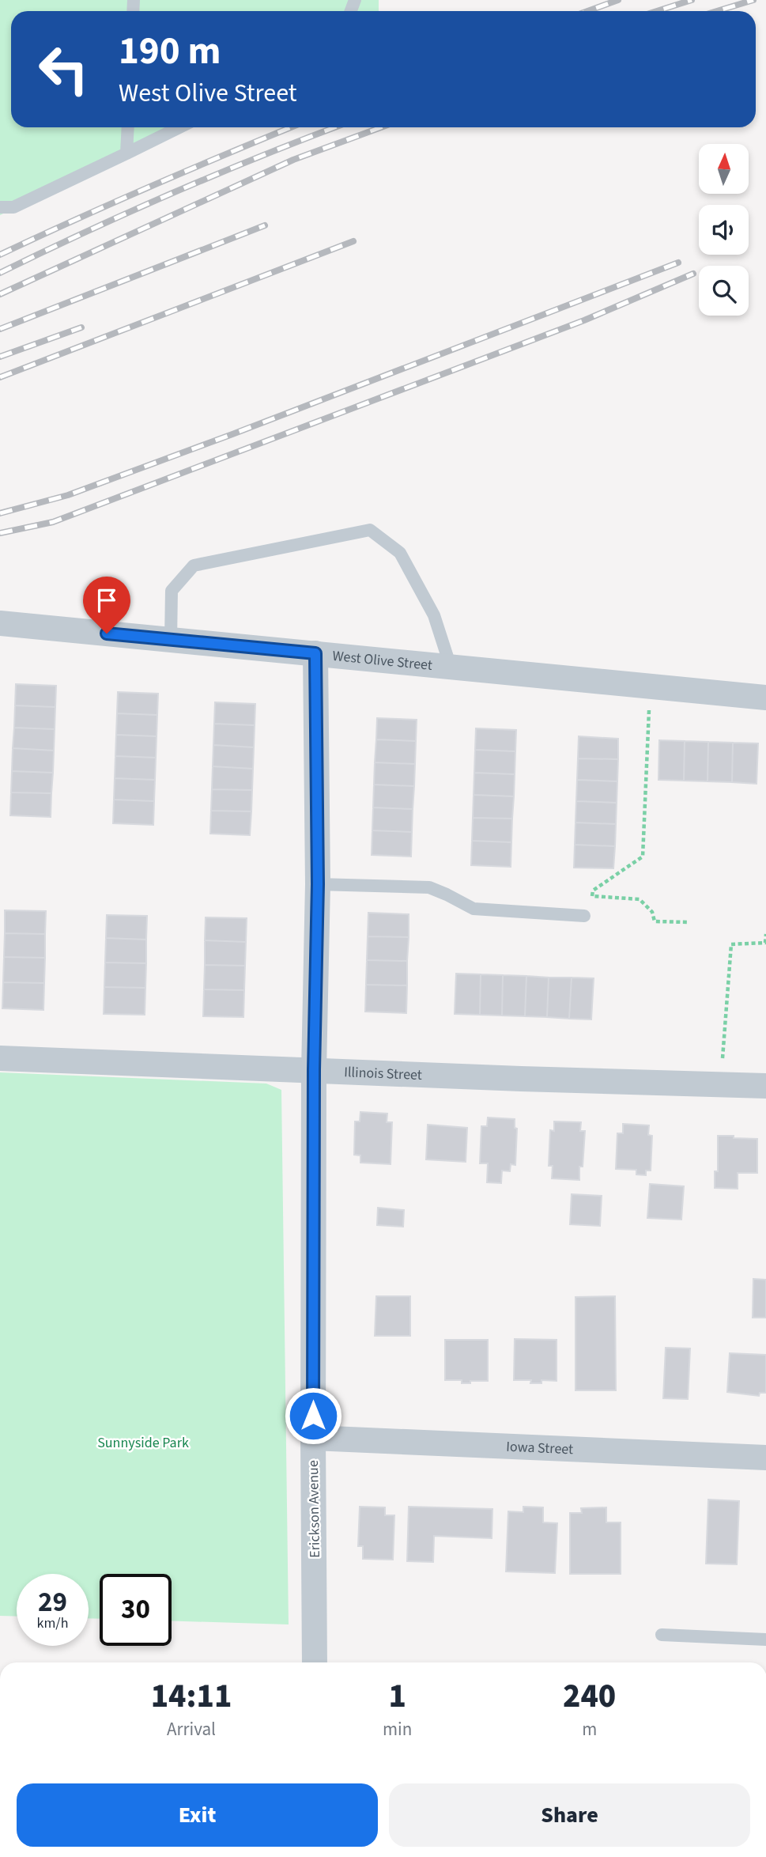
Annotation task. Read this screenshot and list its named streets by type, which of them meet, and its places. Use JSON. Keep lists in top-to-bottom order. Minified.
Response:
{"streets":{"street":["West Olive Street","Illinois Street","Iowa Street","Erickson Avenue"]},"crossings":[["West Olive Street","Erickson Avenue"],["Illinois Street","Erickson Avenue"],["Iowa Street","Erickson Avenue"]],"parks":["Sunnyside Park"],"north":"top","page":{"turn":["190 m","West Olive Street"],"speed":"29 km/h","limit":"30","eta":["14:11","Arrival","1","min","240","m"],"buttons":["Exit","Share"]}}
